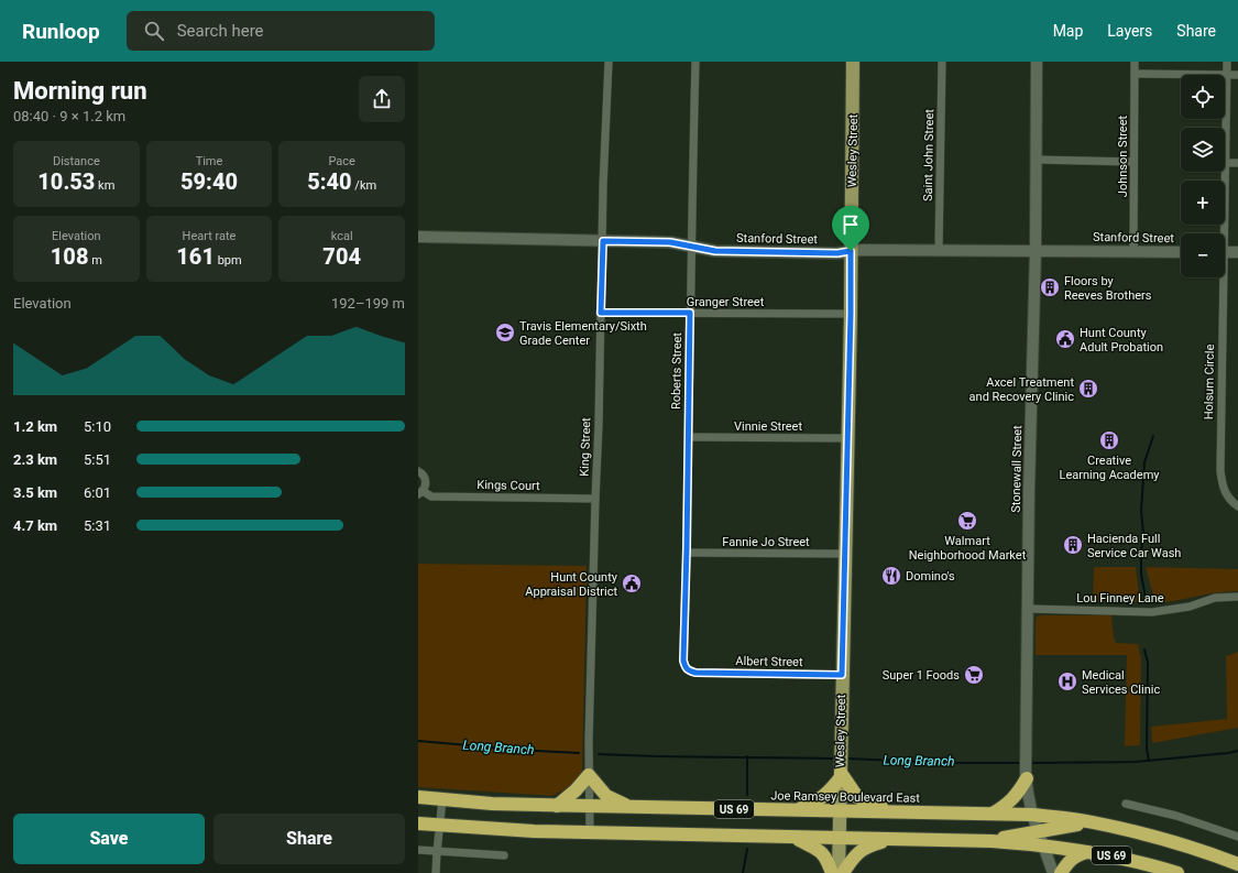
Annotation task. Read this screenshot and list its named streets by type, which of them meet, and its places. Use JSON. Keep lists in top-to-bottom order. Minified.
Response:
{"streets":{"highway":["Joe Ramsey Boulevard East","US 69"],"main road":["Wesley Street"],"street":["Saint John Street","Johnson Street","Stanford Street","Granger Street","Roberts Street","Holsum Circle","Vinnie Street","King Street","Stonewall Street","Kings Court","Fannie Jo Street","Lou Finney Lane","Albert Street"]},"crossings":[["Wesley Street","Stanford Street"],["Wesley Street","Granger Street"],["Wesley Street","Vinnie Street"],["Wesley Street","Fannie Jo Street"],["Wesley Street","Albert Street"],["Wesley Street","Joe Ramsey Boulevard East"],["Wesley Street","US 69"],["Saint John Street","Stanford Street"],["Johnson Street","Stanford Street"],["Stanford Street","Roberts Street"],["Stanford Street","King Street"],["Stanford Street","Stonewall Street"],["Granger Street","Roberts Street"],["Granger Street","King Street"],["Roberts Street","Vinnie Street"],["Roberts Street","Fannie Jo Street"],["Roberts Street","Albert Street"],["King Street","Kings Court"],["King Street","Joe Ramsey Boulevard East"],["King Street","US 69"],["Stonewall Street","Lou Finney Lane"],["Stonewall Street","Joe Ramsey Boulevard East"],["Stonewall Street","US 69"]],"water":["Long Branch"],"places":{"building":["Floors by Reeves Brothers","Axcel Treatment and Recovery Clinic","Creative Learning Academy","Hacienda Full Service Car Wash"],"school or university":["Travis Elementary/Sixth Grade Center"],"public building":["Hunt County Adult Probation","Hunt County Appraisal District"],"supermarket":["Walmart Neighborhood Market","Super 1 Foods"],"restaurant":["Domino's"],"hospital":["Medical Services Clinic"]},"page":{"header":"Runloop","search":"Search here","nav":["Map","Layers","Share"],"heading":["Morning run","08:40 · 9 × 1.2 km"],"map_buttons":["+","−"],"stats":[["Distance","10.53 km"],["Time","59:40"],["Pace","5:40 /km"],["Elevation","108 m"],["Heart rate","161 bpm"],["kcal","704"]],"chart":["Elevation","192–199 m"],"list":[{"name":"1.2 km","note":"5:10"},{"name":"2.3 km","note":"5:51"},{"name":"3.5 km","note":"6:01"},{"name":"4.7 km","note":"5:31"}],"buttons":["Save","Share"]}}
